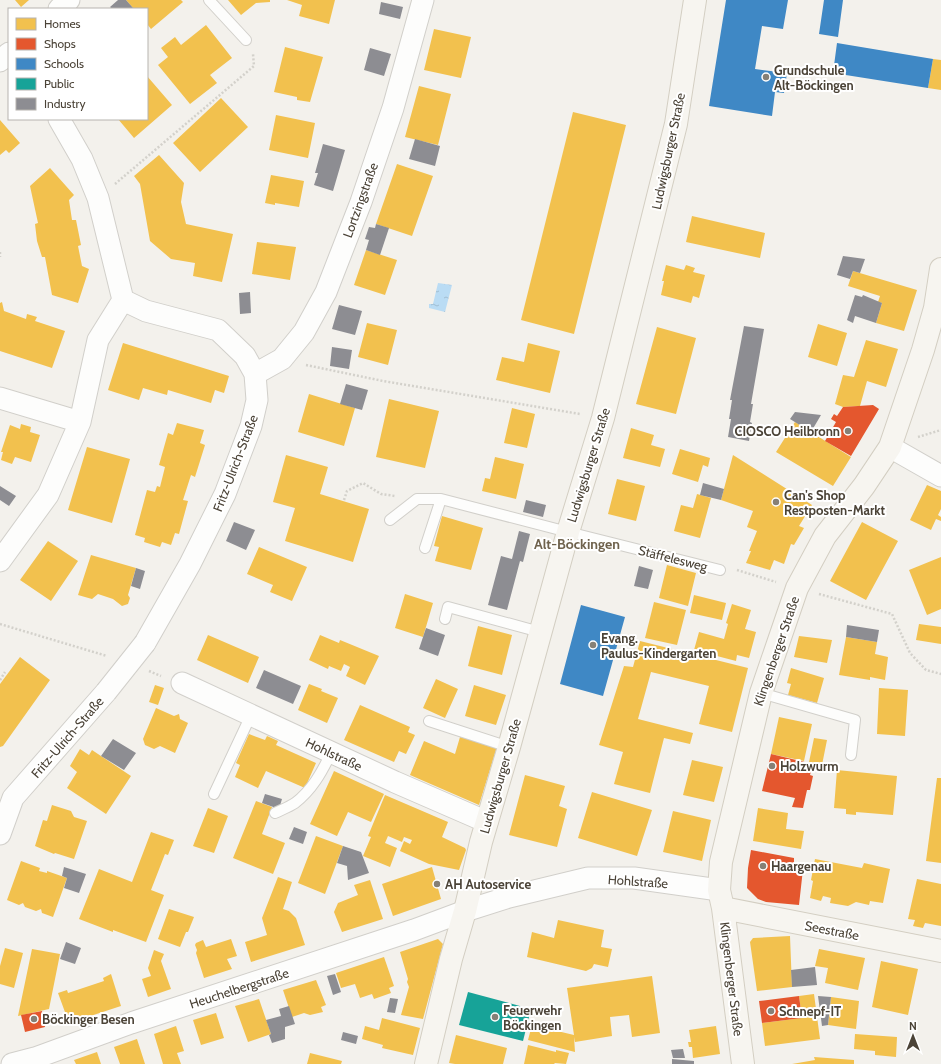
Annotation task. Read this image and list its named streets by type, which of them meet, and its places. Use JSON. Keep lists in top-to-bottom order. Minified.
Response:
{"streets":{"street":["Ludwigsburger Straße","Lortzingstraße","Fritz-Ulrich-Straße","Klingenberger Straße","Hohlstraße","Seestraße","Heuchelbergstraße"],"lane":["Stäffelesweg"]},"crossings":[["Ludwigsburger Straße","Stäffelesweg"],["Ludwigsburger Straße","Hohlstraße"],["Ludwigsburger Straße","Heuchelbergstraße"],["Lortzingstraße","Fritz-Ulrich-Straße"],["Stäffelesweg","Klingenberger Straße"],["Klingenberger Straße","Hohlstraße"],["Klingenberger Straße","Seestraße"],["Hohlstraße","Seestraße"],["Hohlstraße","Heuchelbergstraße"]],"districts":["Alt-Böckingen"],"places":["Grundschule Alt-Böckingen","CIOSCO Heilbronn","Can's Shop Restposten-Markt","Evang. Paulus-Kindergarten","Holzwurm","Haargenau","AH Autoservice","Schnepf-IT","Feuerwehr Böckingen","Böckinger Besen"],"legend":["Homes","Shops","Schools","Public","Industry"],"north":"top"}
